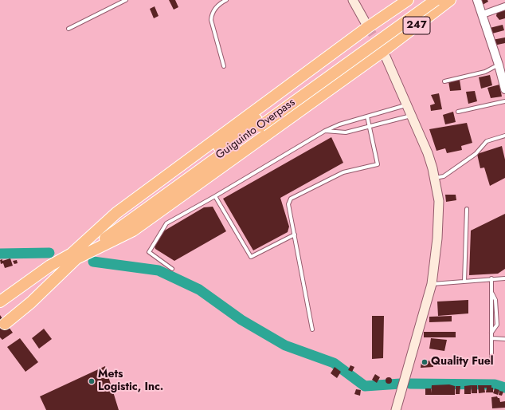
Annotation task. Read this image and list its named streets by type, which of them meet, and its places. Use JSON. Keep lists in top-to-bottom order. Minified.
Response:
{"streets":{"highway":["247","Guiguinto Overpass"]},"places":["Quality Fuel","Mets Logistic, Inc."]}
